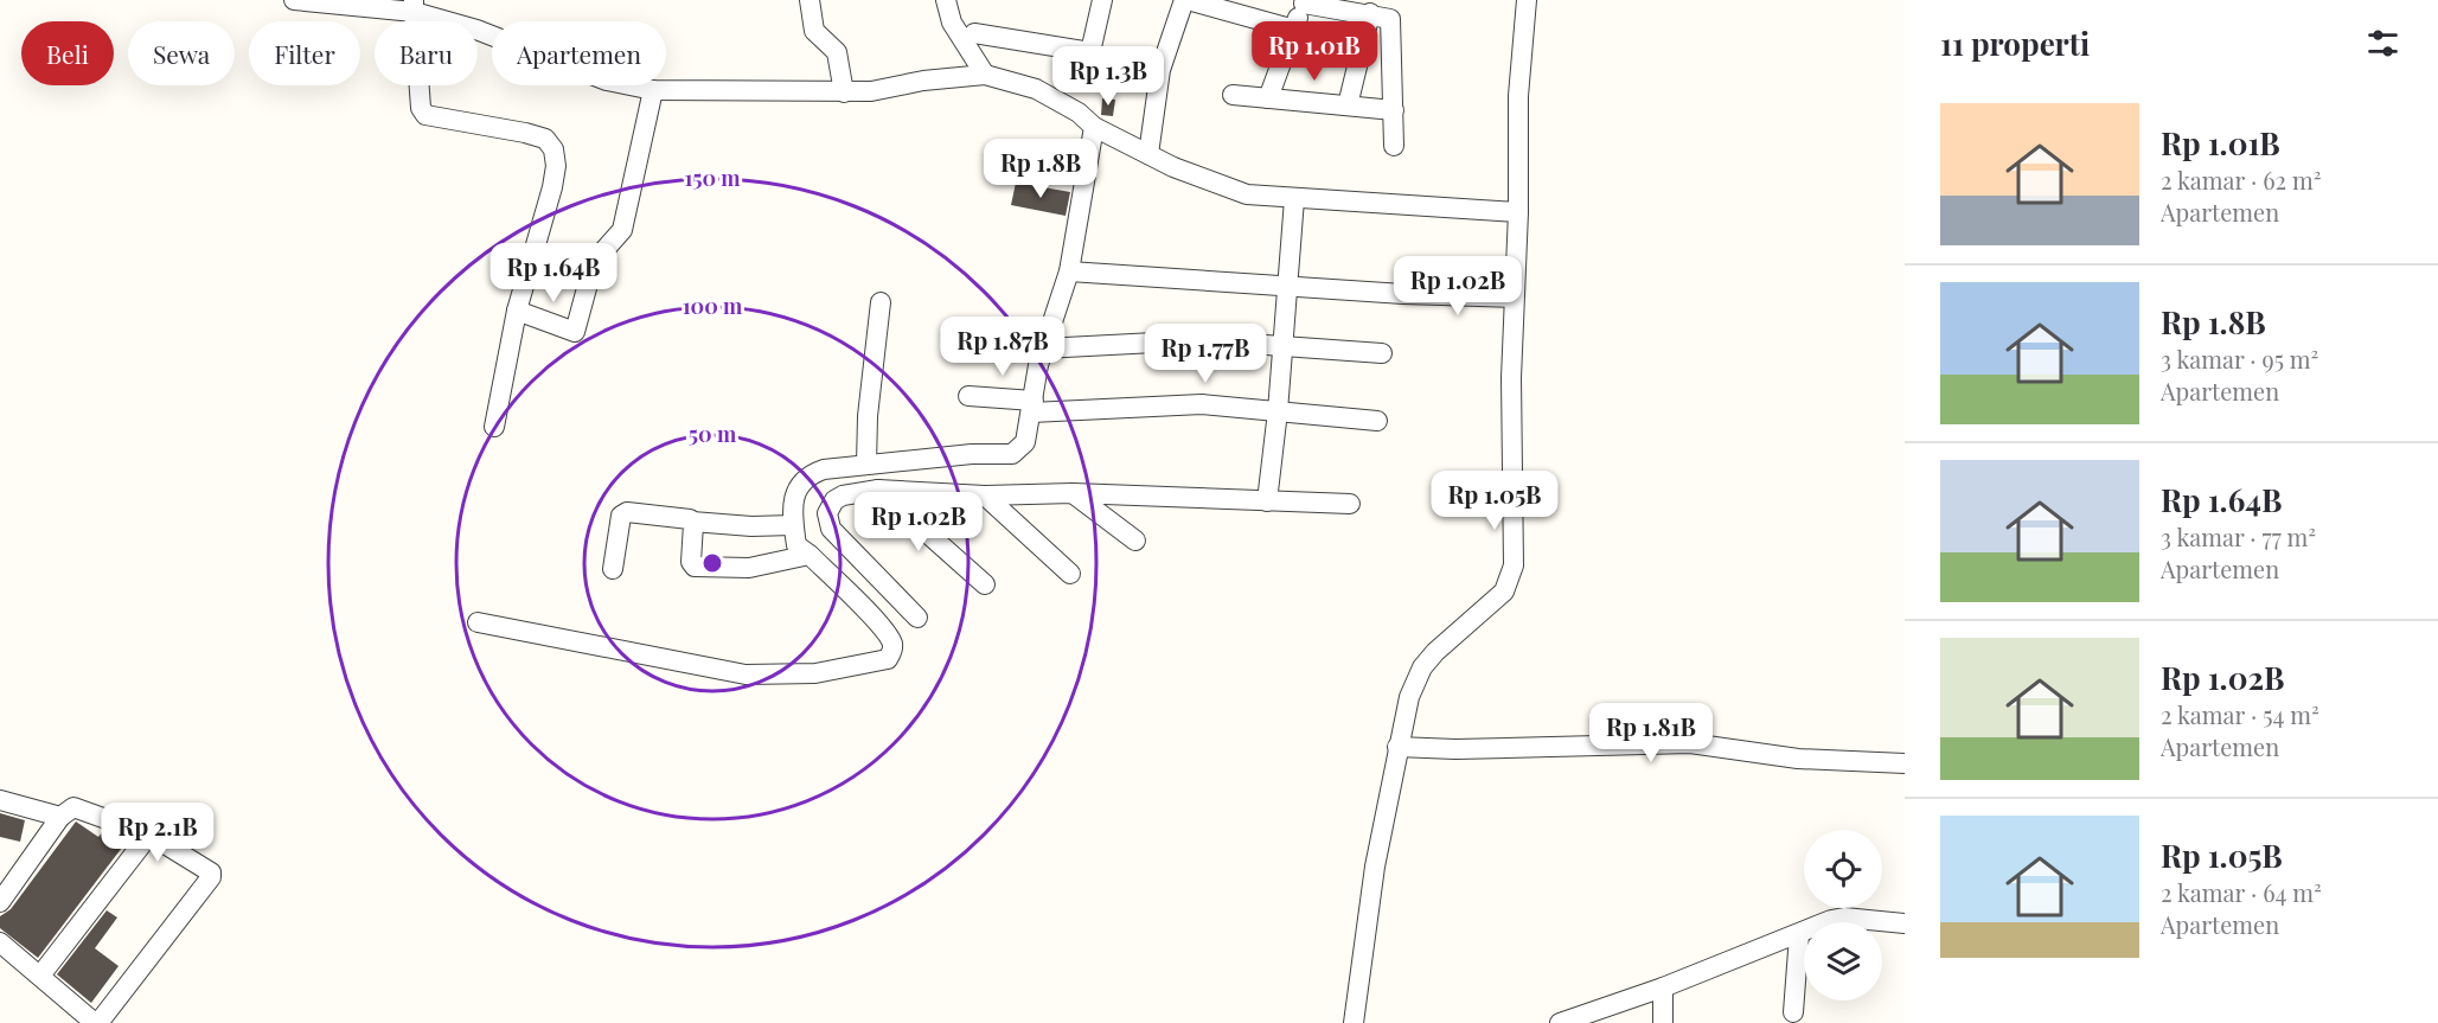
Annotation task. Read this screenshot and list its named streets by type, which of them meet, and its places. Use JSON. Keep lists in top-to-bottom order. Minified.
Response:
{"page":{"heading":"11 properti","price":["Rp 1.01B","Rp 1.3B","Rp 1.8B","Rp 1.64B","Rp 1.02B","Rp 1.87B","Rp 1.77B","Rp 1.05B","Rp 1.02B","Rp 1.81B","Rp 2.1B"],"chip":["Beli","Sewa","Filter","Baru","Apartemen"],"list":[{"name":"Rp 1.01B","note":"2 kamar · 62 m² · Apartemen"},{"name":"Rp 1.8B","note":"3 kamar · 95 m² · Apartemen"},{"name":"Rp 1.64B","note":"3 kamar · 77 m² · Apartemen"},{"name":"Rp 1.02B","note":"2 kamar · 54 m² · Apartemen"},{"name":"Rp 1.05B","note":"2 kamar · 64 m² · Apartemen"}]},"rings":["150 m","100 m","50 m"]}
